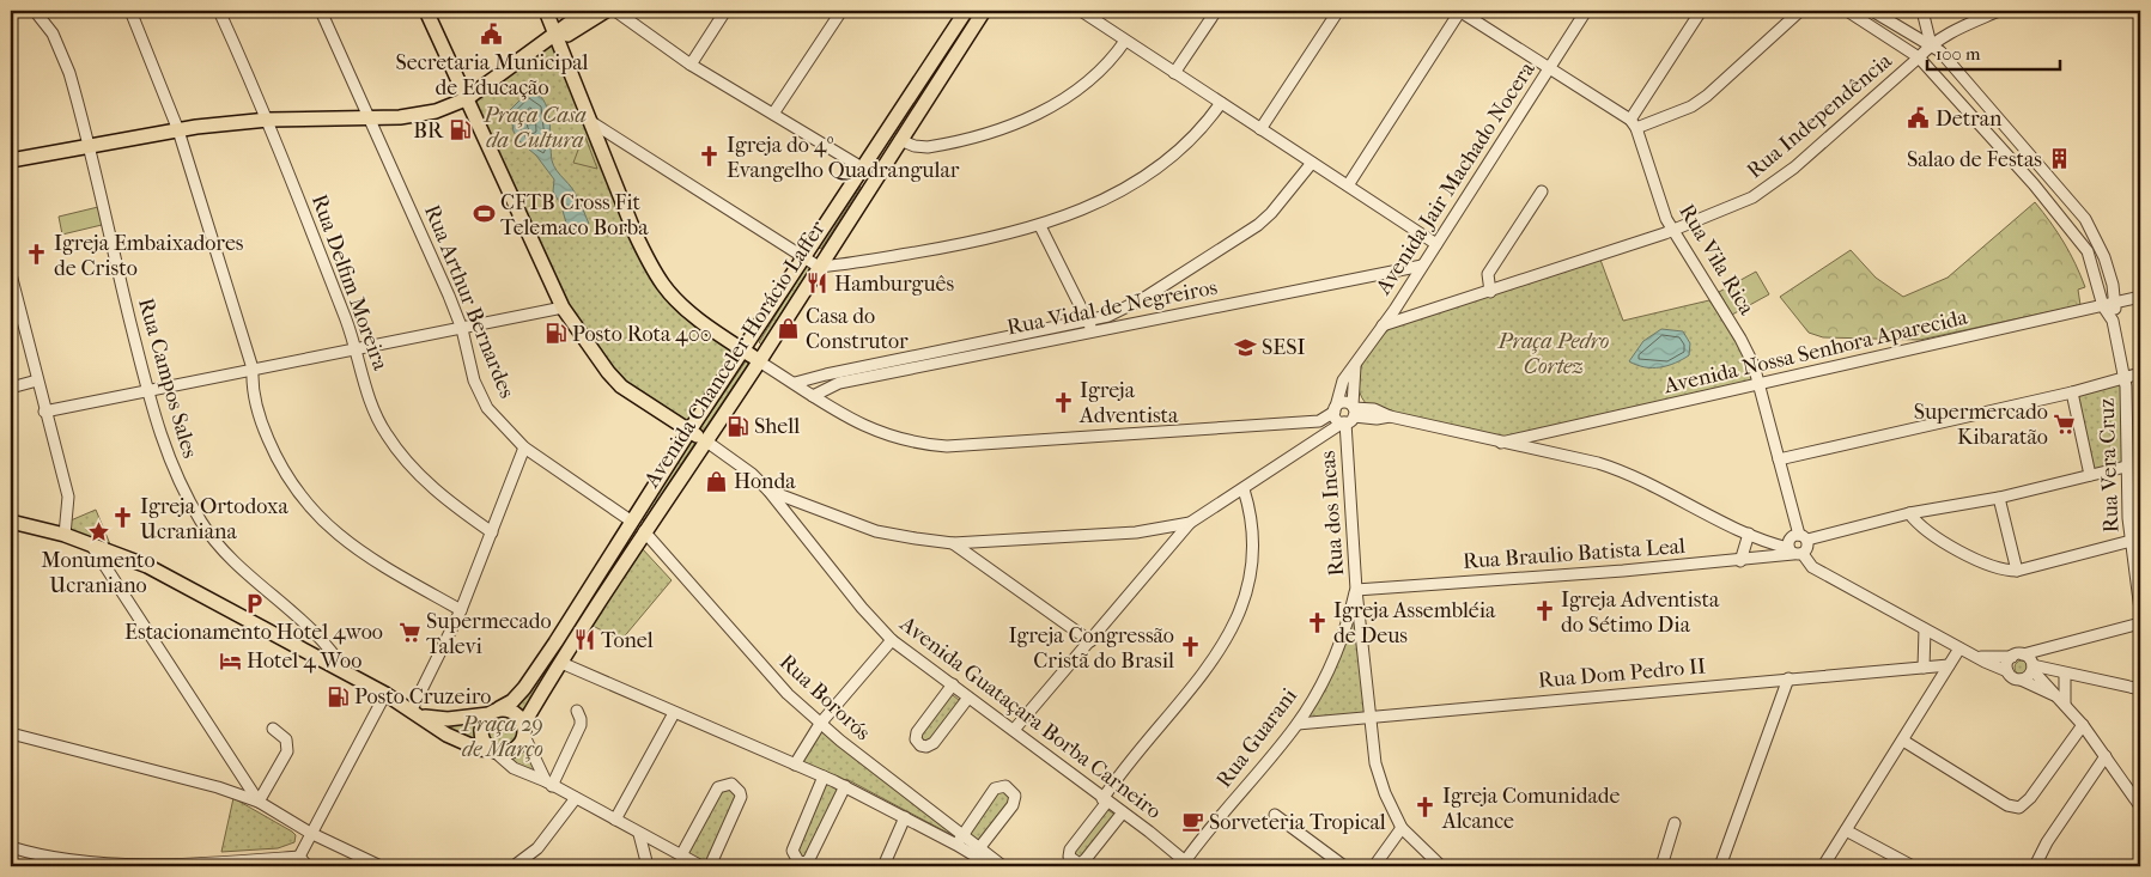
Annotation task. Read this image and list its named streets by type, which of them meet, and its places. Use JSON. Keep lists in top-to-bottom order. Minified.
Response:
{"streets":{"main road":["Avenida Chanceler Horácio Laffer"],"street":["Rua Independência","Avenida Jair Machado Nocera","Rua Vila Rica","Rua Delfim Moreira","Rua Arthur Bernardes","Rua Vidal de Negreiros","Avenida Nossa Senhora Aparecida","Rua Campos Sales","Rua Vera Cruz","Rua dos Incas","Rua Braulio Batista Leal","Rua Dom Pedro II","Rua Bororós","Avenida Guataçara Borba Carneiro","Rua Guarani"]},"crossings":[["Rua Independência","Avenida Jair Machado Nocera"],["Rua Independência","Rua Vila Rica"],["Rua Independência","Rua Vera Cruz"],["Avenida Jair Machado Nocera","Rua Vidal de Negreiros"],["Avenida Jair Machado Nocera","Rua dos Incas"],["Rua Vila Rica","Avenida Nossa Senhora Aparecida"],["Rua Arthur Bernardes","Avenida Chanceler Horácio Laffer"],["Avenida Nossa Senhora Aparecida","Rua Vera Cruz"],["Avenida Chanceler Horácio Laffer","Rua Bororós"],["Avenida Chanceler Horácio Laffer","Avenida Guataçara Borba Carneiro"],["Rua dos Incas","Rua Braulio Batista Leal"],["Rua dos Incas","Rua Dom Pedro II"],["Rua dos Incas","Rua Guarani"],["Rua Braulio Batista Leal","Rua Guarani"],["Rua Dom Pedro II","Rua Guarani"],["Avenida Guataçara Borba Carneiro","Rua Guarani"]],"parks":["Praça Casa da Cultura","Praça Pedro Cortez","Praça 29 de Março"],"places":{"public building":["Secretaria Municipal de Educação","Detran"],"fuel station":["BR","Posto Rota 400","Shell","Posto Cruzeiro"],"church":["Igreja do 4º Evangelho Quadrangular","Igreja Embaixadores de Cristo","Igreja Adventista","Igreja Ortodoxa Ucraniana","Igreja Adventista do Sétimo Dia","Igreja Assembléia de Deus","Igreja Congressão Cristã do Brasil","Igreja Comunidade Alcance"],"building":["Salao de Festas"],"sports":["CFTB Cross Fit Telemaco Borba"],"restaurant":["Hamburguês","Tonel"],"shop":["Casa do Construtor","Honda"],"school or university":["SESI"],"supermarket":["Supermercado Kibaratão","Supermecado Talevi"],"place":["Monumento Ucraniano"],"parking":["Estacionamento Hotel 4woo"],"hotel":["Hotel 4 Woo"],"cafe":["Sorveteria Tropical"]},"scale_bar":"100 m"}
